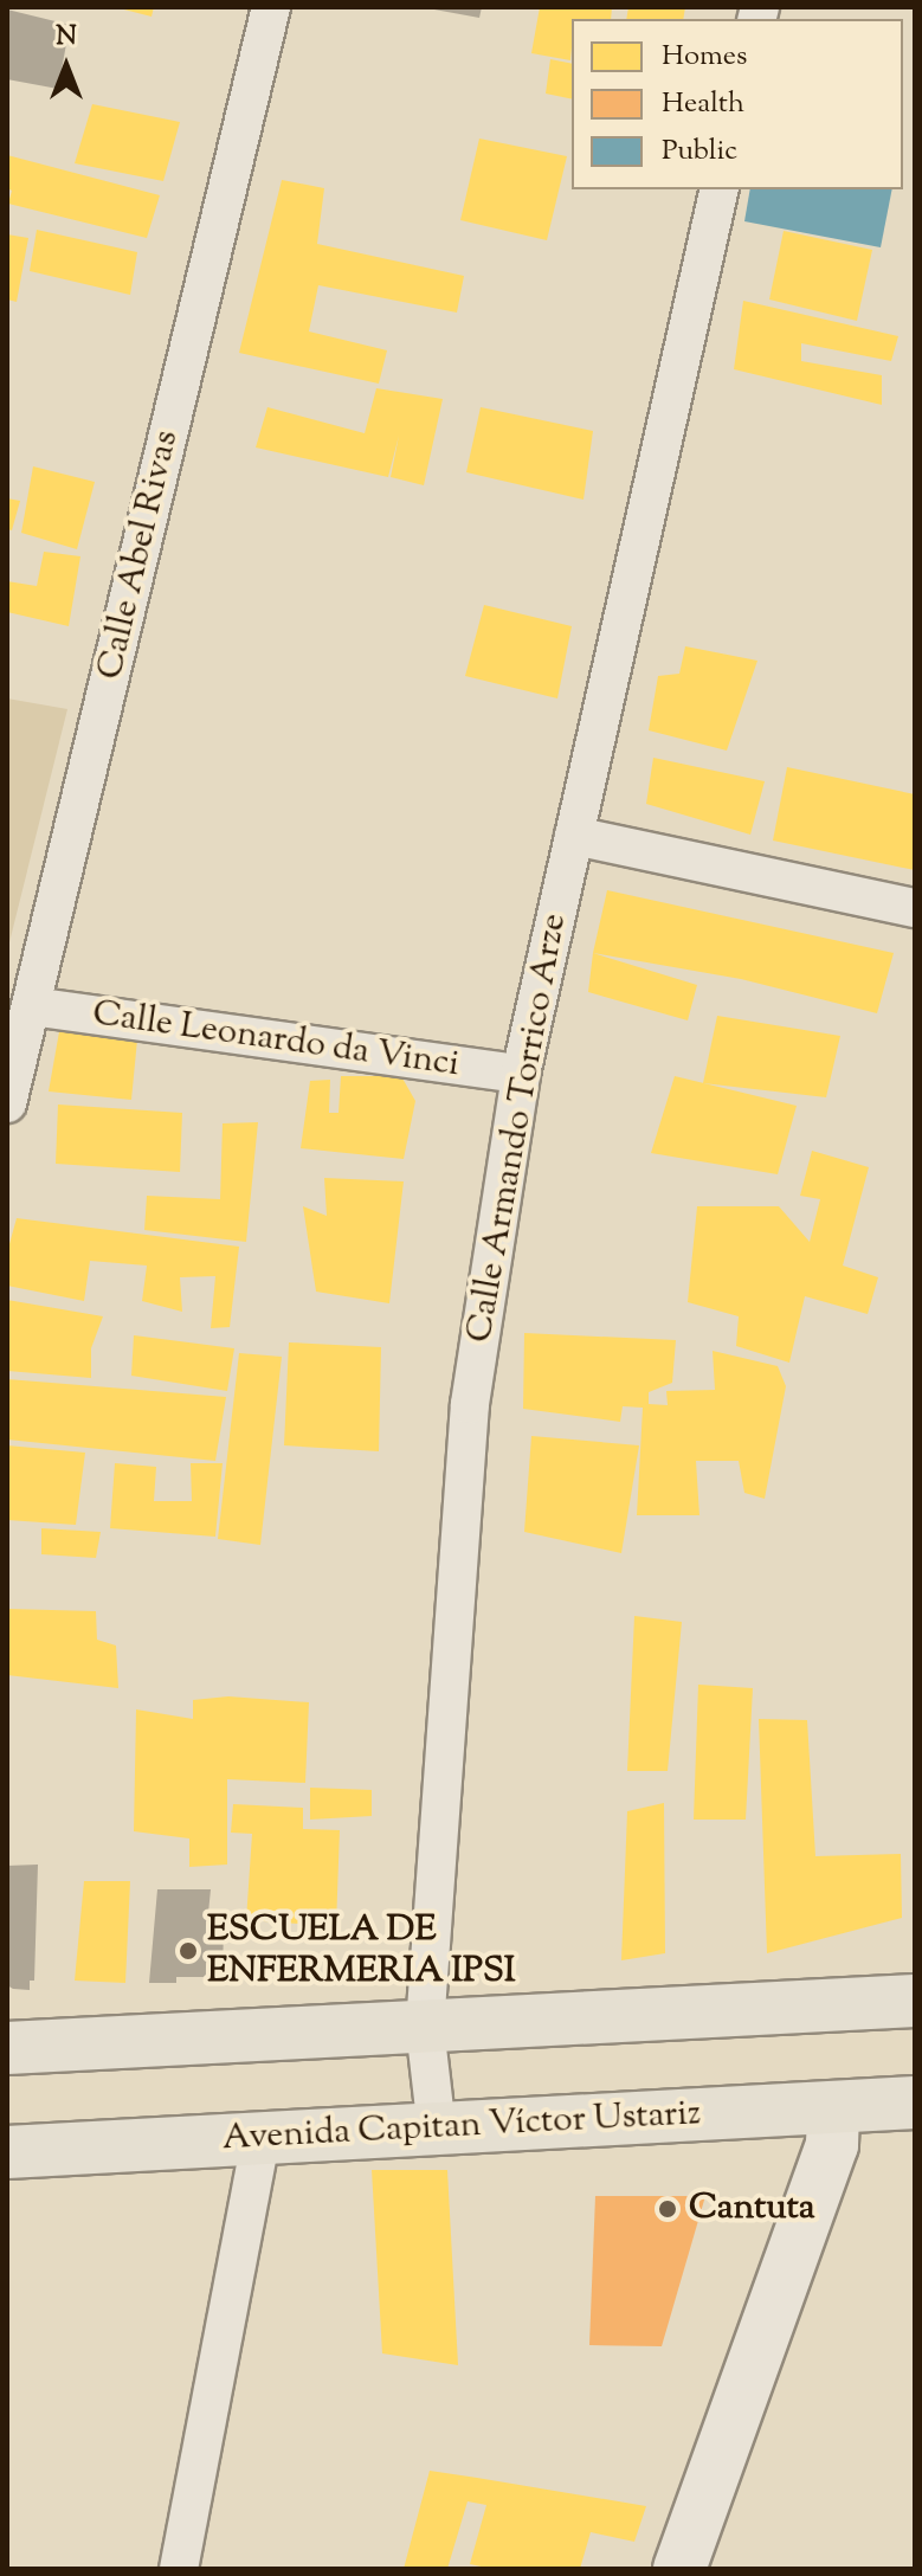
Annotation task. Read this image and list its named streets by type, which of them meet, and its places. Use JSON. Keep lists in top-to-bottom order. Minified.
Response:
{"streets":{"main road":["Avenida Capitan Víctor Ustariz"],"street":["Calle Abel Rivas","Calle Leonardo da Vinci","Calle Armando Torrico Arze"]},"crossings":[["Calle Abel Rivas","Calle Leonardo da Vinci"],["Calle Leonardo da Vinci","Calle Armando Torrico Arze"],["Calle Armando Torrico Arze","Avenida Capitan Víctor Ustariz"]],"places":["ESCUELA DE ENFERMERIA IPSI","Cantuta"],"legend":["Homes","Health","Public"],"north":"top"}
